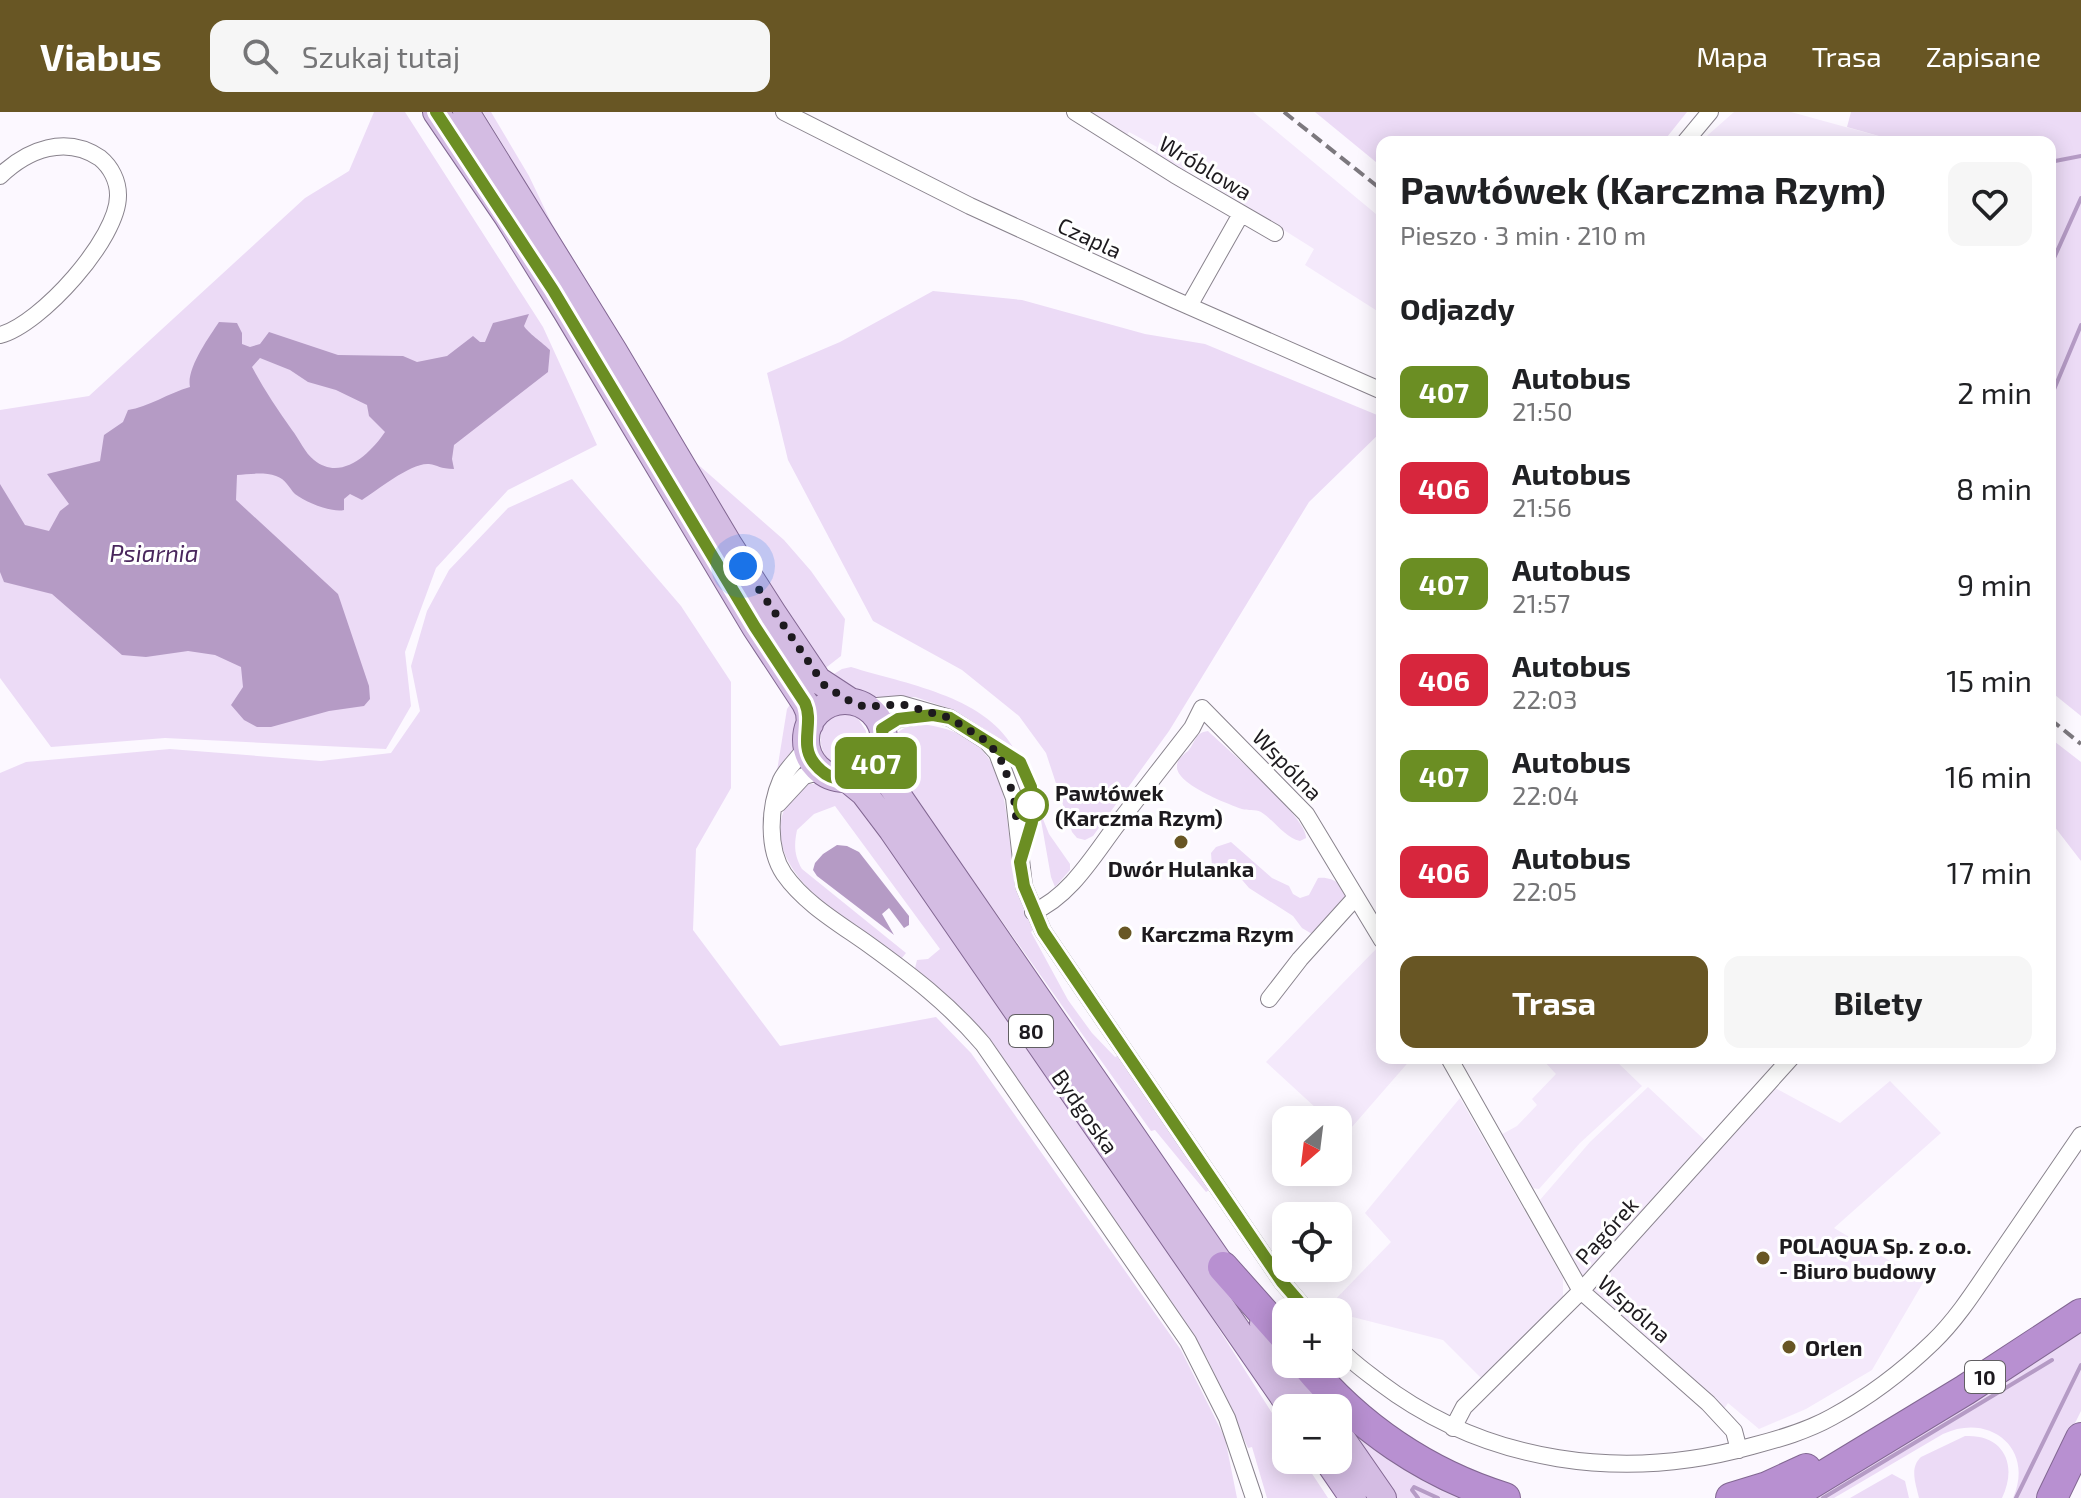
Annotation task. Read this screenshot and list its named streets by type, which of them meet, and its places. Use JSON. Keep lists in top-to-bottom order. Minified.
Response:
{"streets":{"highway":["10"],"main road":["80","Bydgoska"],"street":["Wróblowa","Czapla","Wspólna","Pagórek"]},"crossings":[["Wspólna","Pagórek"],["80","Bydgoska"]],"water":["Psiarnia"],"places":["Pawłówek (Karczma Rzym)","Dwór Hulanka","Karczma Rzym","POLAQUA Sp. z o.o. - Biuro budowy","Orlen"],"lines":["bus line 407"],"north":"bottom left","page":{"header":"Viabus","search":"Szukaj tutaj","nav":["Mapa","Trasa","Zapisane"],"on_map":"407","heading":[["Pawłówek (Karczma Rzym)","Pieszo · 3 min · 210 m"],"Odjazdy"],"list":[{"mark":"407","name":"Autobus","note":"21:50","value":"2 min"},{"mark":"406","name":"Autobus","note":"21:56","value":"8 min"},{"mark":"407","name":"Autobus","note":"21:57","value":"9 min"},{"mark":"406","name":"Autobus","note":"22:03","value":"15 min"},{"mark":"407","name":"Autobus","note":"22:04","value":"16 min"},{"mark":"406","name":"Autobus","note":"22:05","value":"17 min"}],"buttons":["Trasa","Bilety"],"map_buttons":["+","−"]}}
